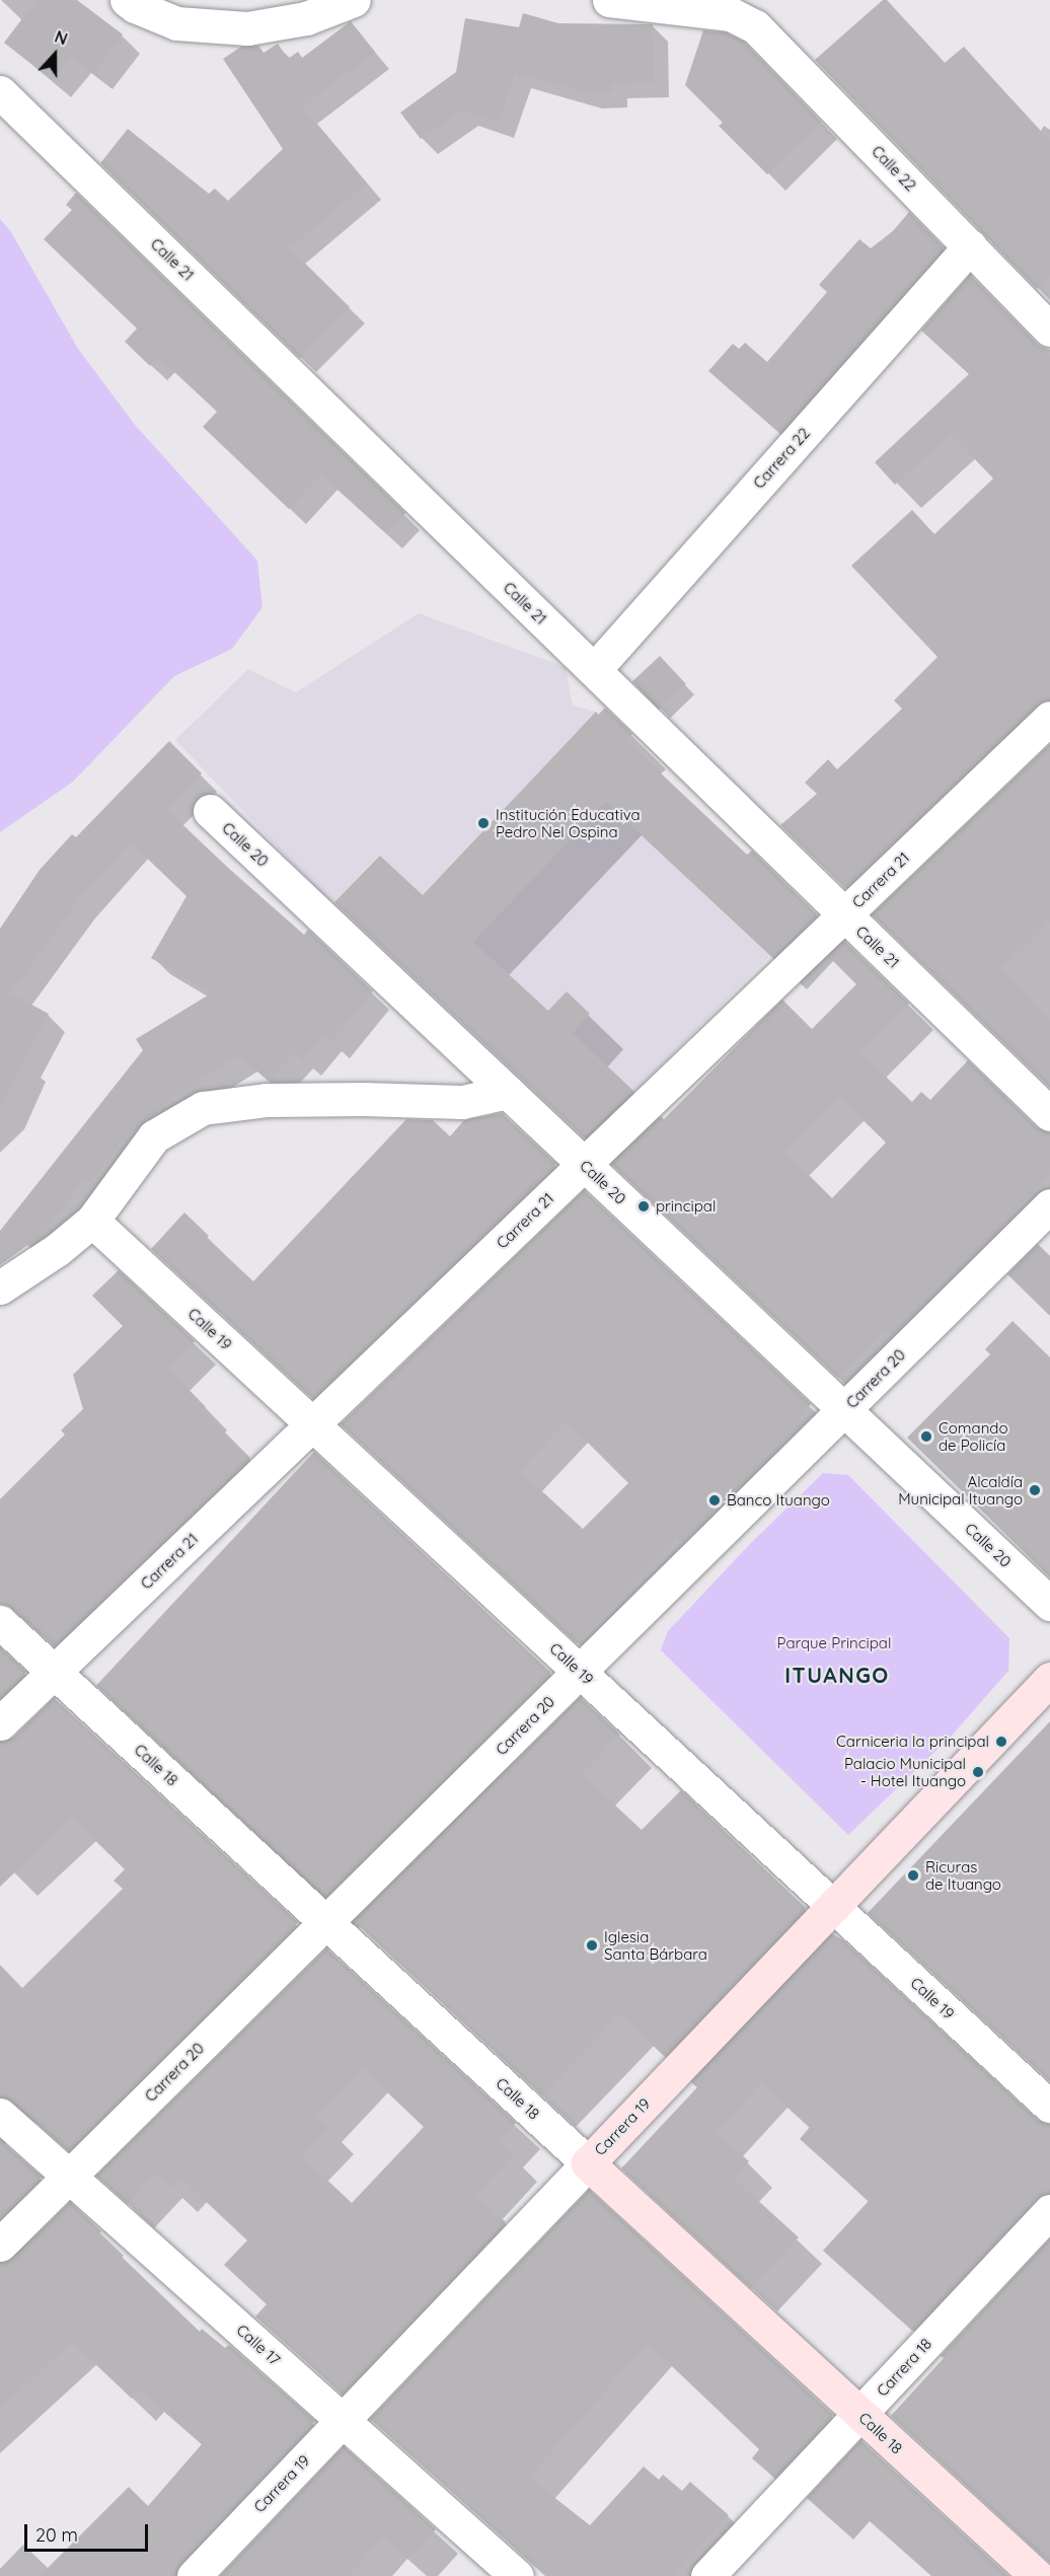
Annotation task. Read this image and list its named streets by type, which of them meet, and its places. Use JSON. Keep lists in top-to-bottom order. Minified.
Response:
{"streets":{"main road":["Calle 18","Carrera 19"],"street":["Calle 22","Calle 21","Carrera 22","Calle 20","Carrera 21","Calle 19","Carrera 20","Calle 17","Carrera 18"]},"crossings":[["Calle 22","Carrera 22"],["Calle 21","Carrera 22"],["Calle 21","Carrera 21"],["Calle 20","Carrera 21"],["Calle 20","Carrera 20"],["Carrera 21","Calle 19"],["Carrera 21","Calle 18"],["Calle 19","Carrera 20"],["Calle 19","Carrera 19"],["Carrera 20","Calle 18"],["Carrera 20","Calle 17"],["Calle 18","Carrera 19"],["Calle 18","Carrera 18"],["Carrera 19","Calle 17"]],"districts":["ITUANGO"],"parks":["Parque Principal"],"places":["Institución Educativa Pedro Nel Ospina","principal","Comando de Policía","Alcaldía Municipal Ituango","Banco Ituango","Carniceria la principal","Palacio Municipal - Hotel Ituango","Ricuras de Ituango","Iglesia Santa Bárbara"],"scale_bar":"20 m","north":"top"}
